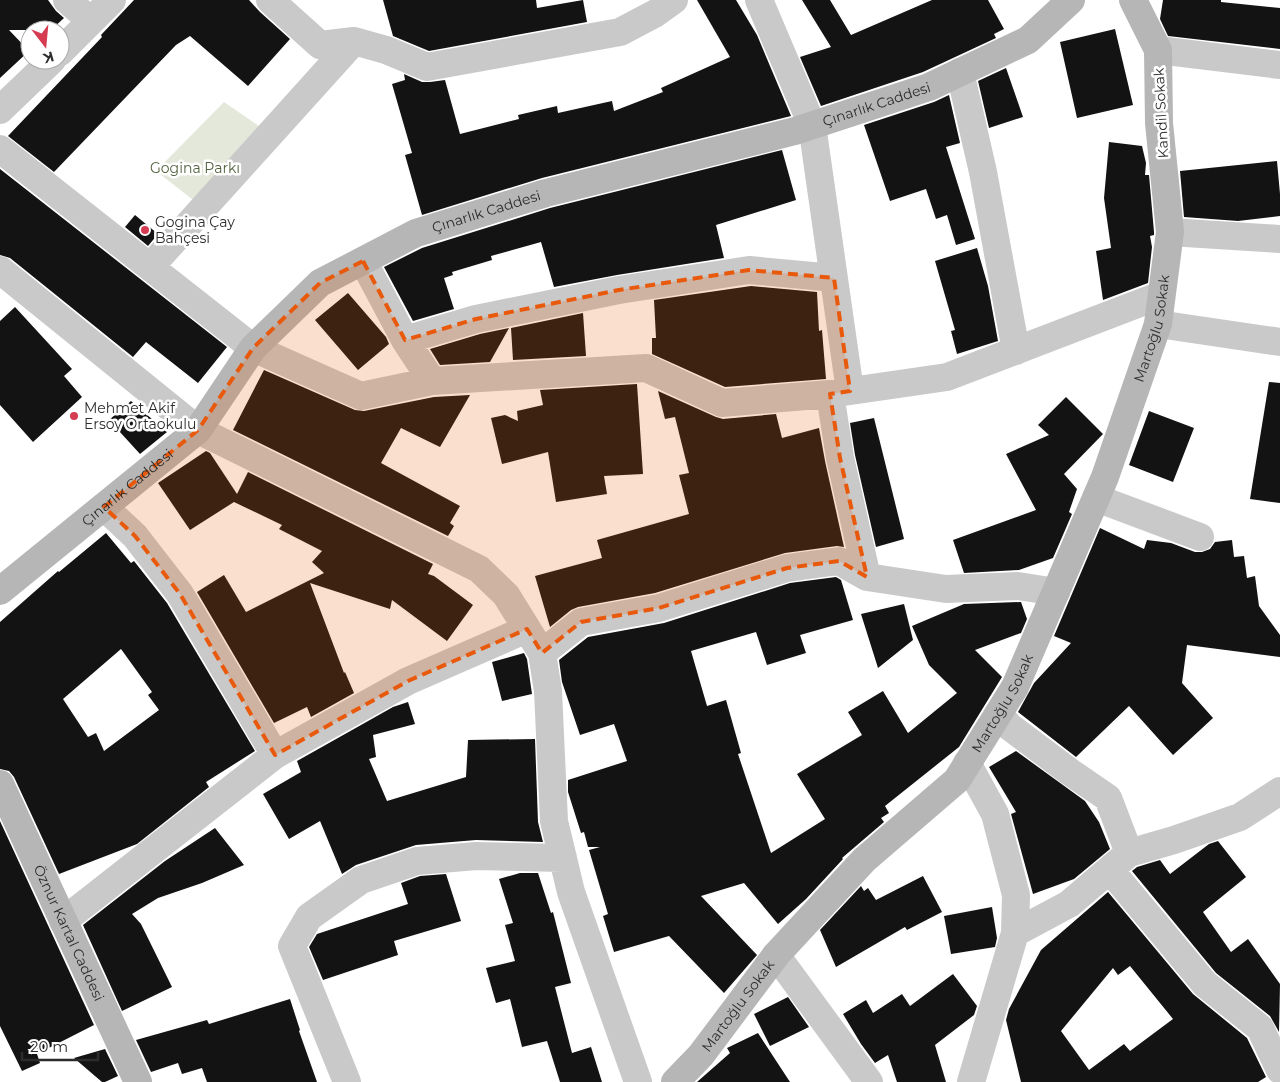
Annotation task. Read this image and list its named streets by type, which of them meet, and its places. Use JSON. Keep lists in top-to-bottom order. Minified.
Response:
{"streets":{"street":["Çınarlık Caddesi","Kandil Sokak","Martoğlu Sokak","Öznur Kartal Caddesi"]},"crossings":[["Kandil Sokak","Martoğlu Sokak"]],"parks":["Gogina Parkı"],"places":["Gogina Çay Bahçesi","Mehmet Akif Ersoy Ortaokulu"],"scale_bar":"20 m","north":"bottom"}
